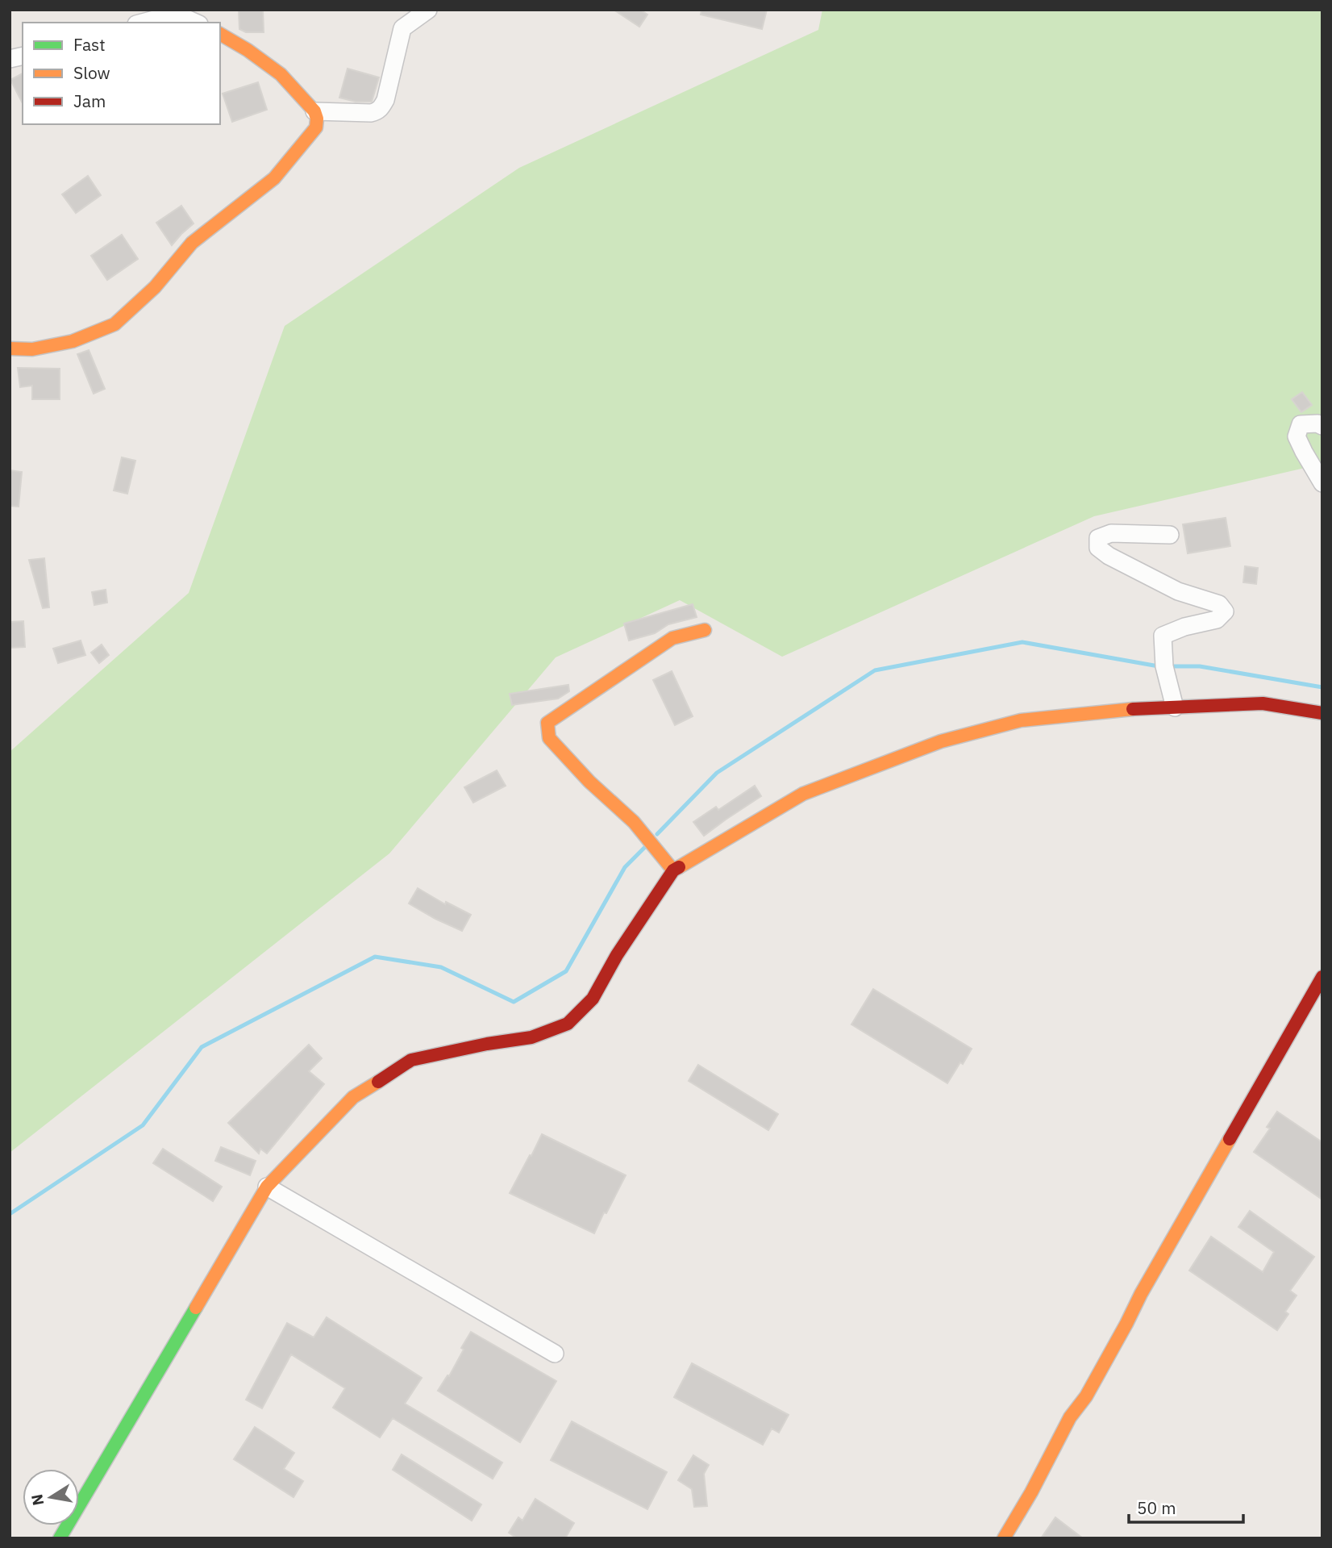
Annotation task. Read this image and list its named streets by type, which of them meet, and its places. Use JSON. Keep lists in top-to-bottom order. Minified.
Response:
{"legend":["Fast","Slow","Jam"],"scale_bar":"50 m","north":"left"}
